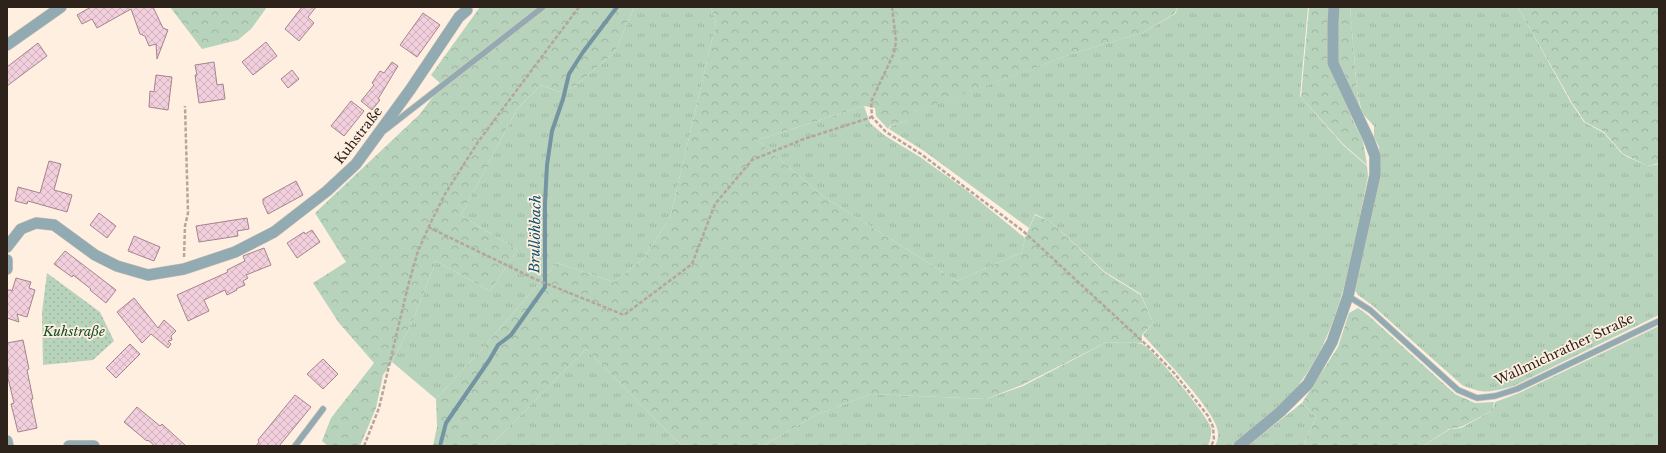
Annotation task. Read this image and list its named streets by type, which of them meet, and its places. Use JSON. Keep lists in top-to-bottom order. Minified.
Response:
{"streets":{"street":["Kuhstraße"],"lane":["Wallmichrather Straße"]},"water":["Brullöhbach"],"parks":["Kuhstraße"]}
